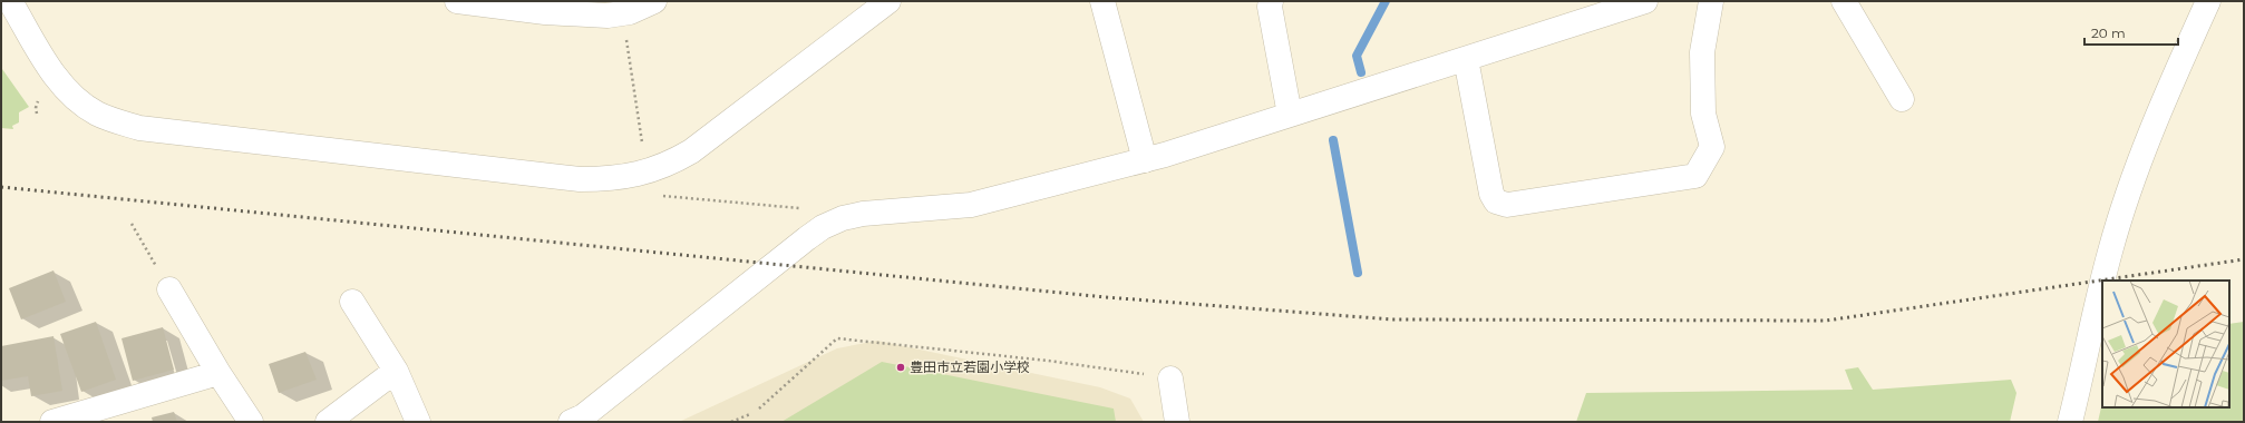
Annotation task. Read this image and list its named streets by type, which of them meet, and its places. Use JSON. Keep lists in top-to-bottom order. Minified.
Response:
{"places":["豊田市立若園小学校"],"scale_bar":"20 m"}
